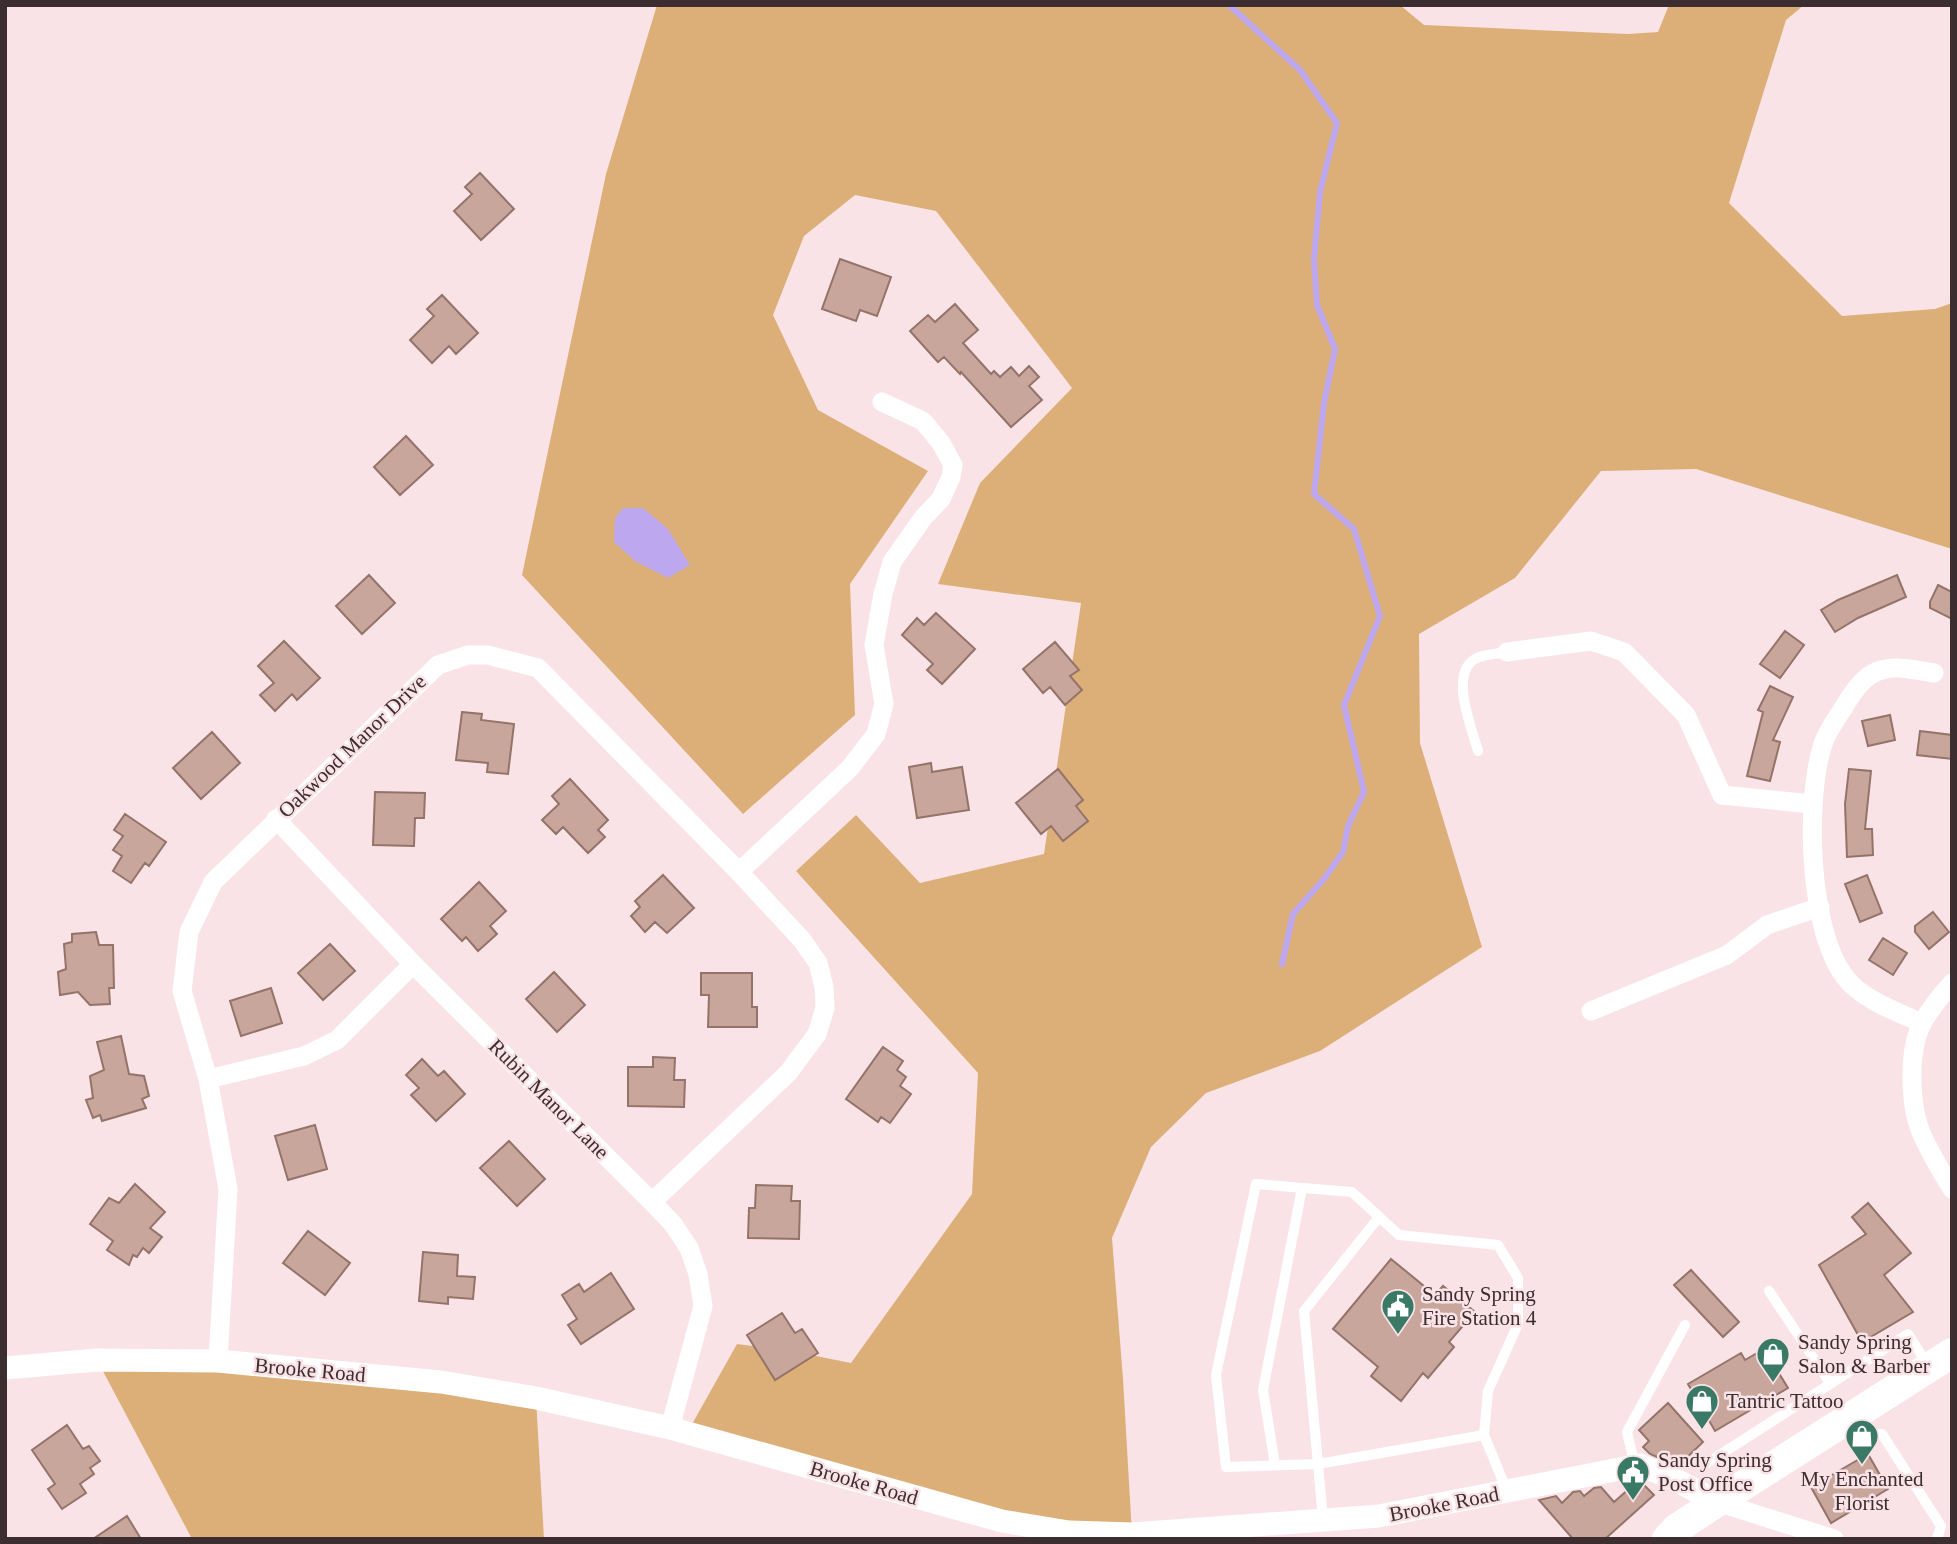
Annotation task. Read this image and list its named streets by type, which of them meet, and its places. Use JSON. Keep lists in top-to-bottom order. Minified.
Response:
{"streets":{"street":["Oakwood Manor Drive","Rubin Manor Lane","Brooke Road"]},"crossings":[["Oakwood Manor Drive","Rubin Manor Lane"],["Oakwood Manor Drive","Brooke Road"],["Rubin Manor Lane","Brooke Road"]],"places":{"public building":["Sandy Spring Fire Station 4","Sandy Spring Post Office"],"shop":["Sandy Spring Salon & Barber","Tantric Tattoo","My Enchanted Florist"]}}
